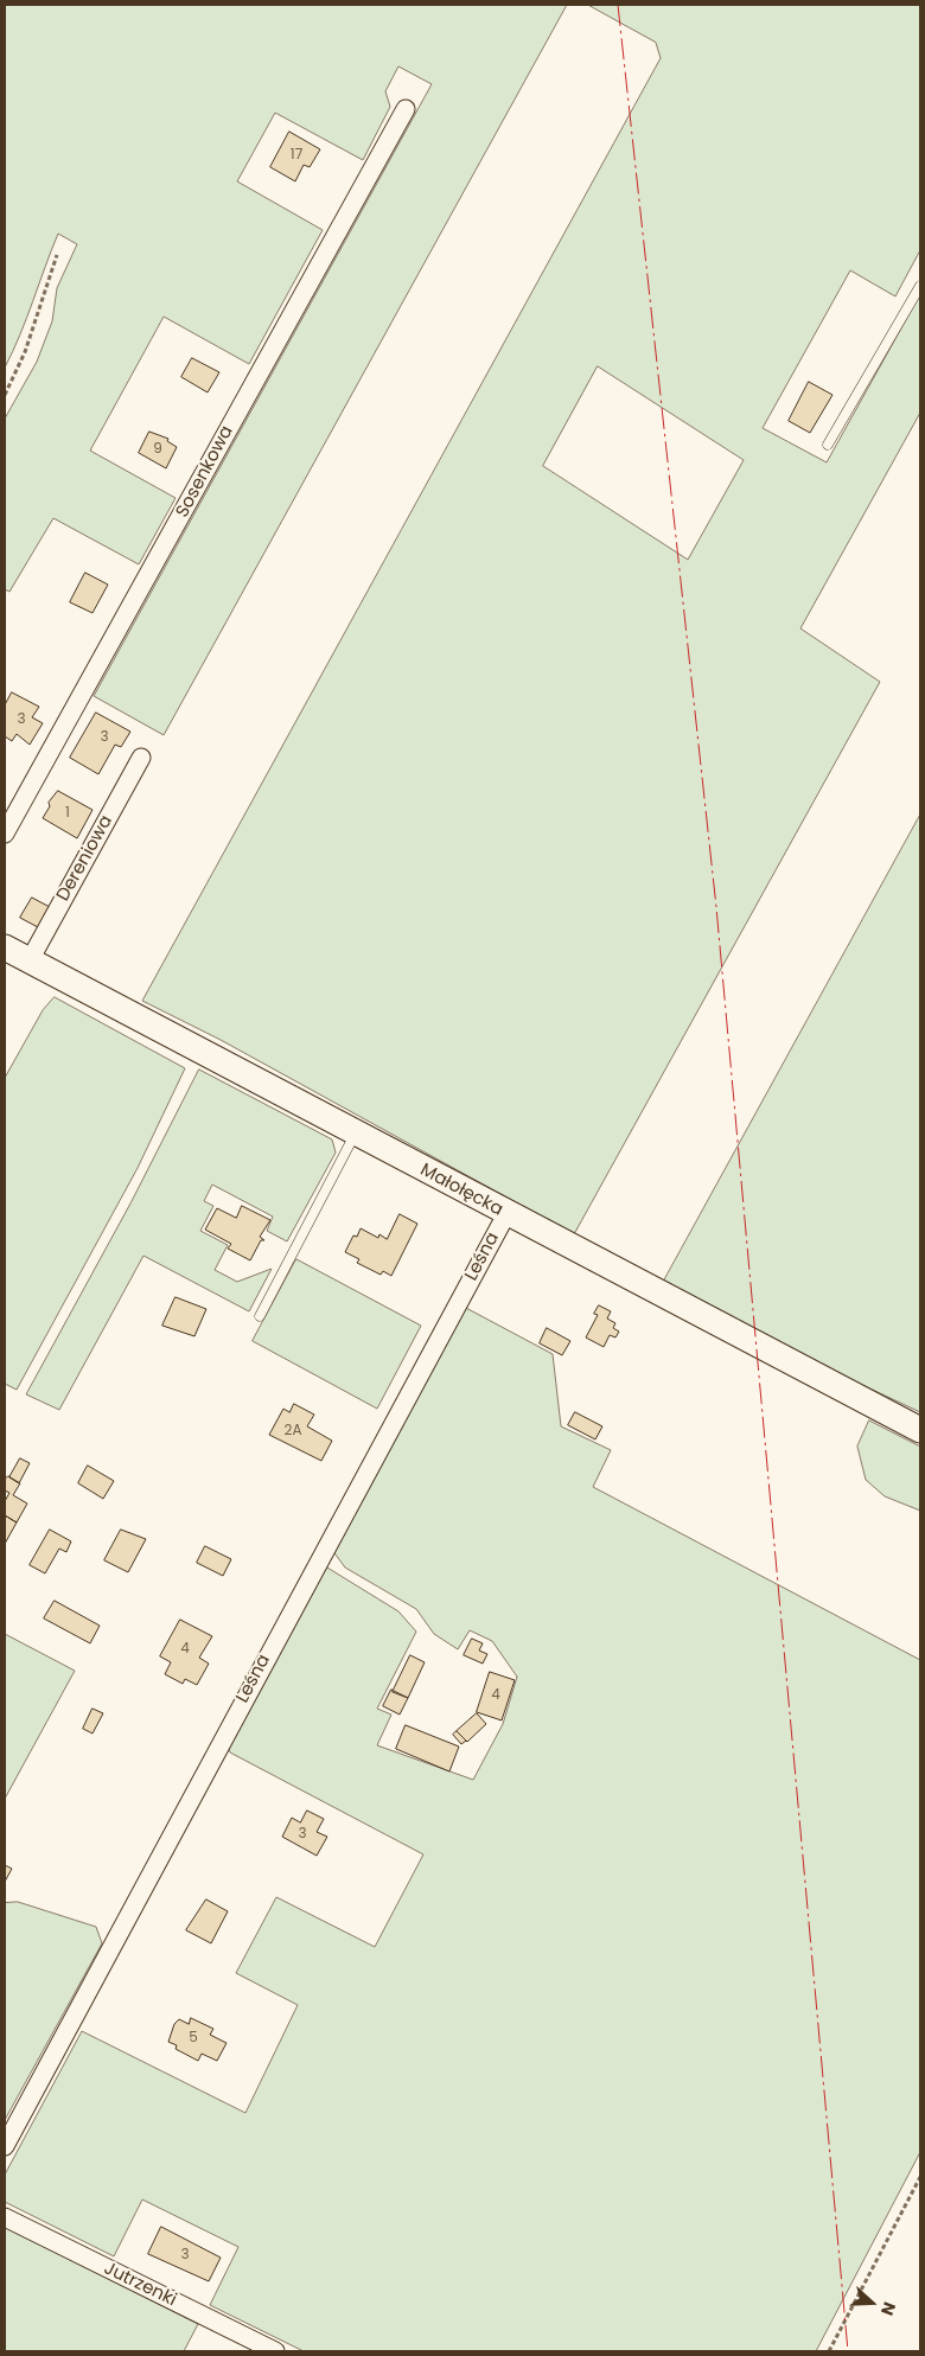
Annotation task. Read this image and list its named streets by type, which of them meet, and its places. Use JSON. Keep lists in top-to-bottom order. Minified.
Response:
{"streets":{"street":["Sosenkowa","Dereniowa","Małołęcka","Leśna","Jutrzenki"]},"crossings":[["Dereniowa","Małołęcka"],["Małołęcka","Leśna"]],"house_numbers":["17","9","3","3","1","2A","4","4","3","5","3"],"north":"right"}
